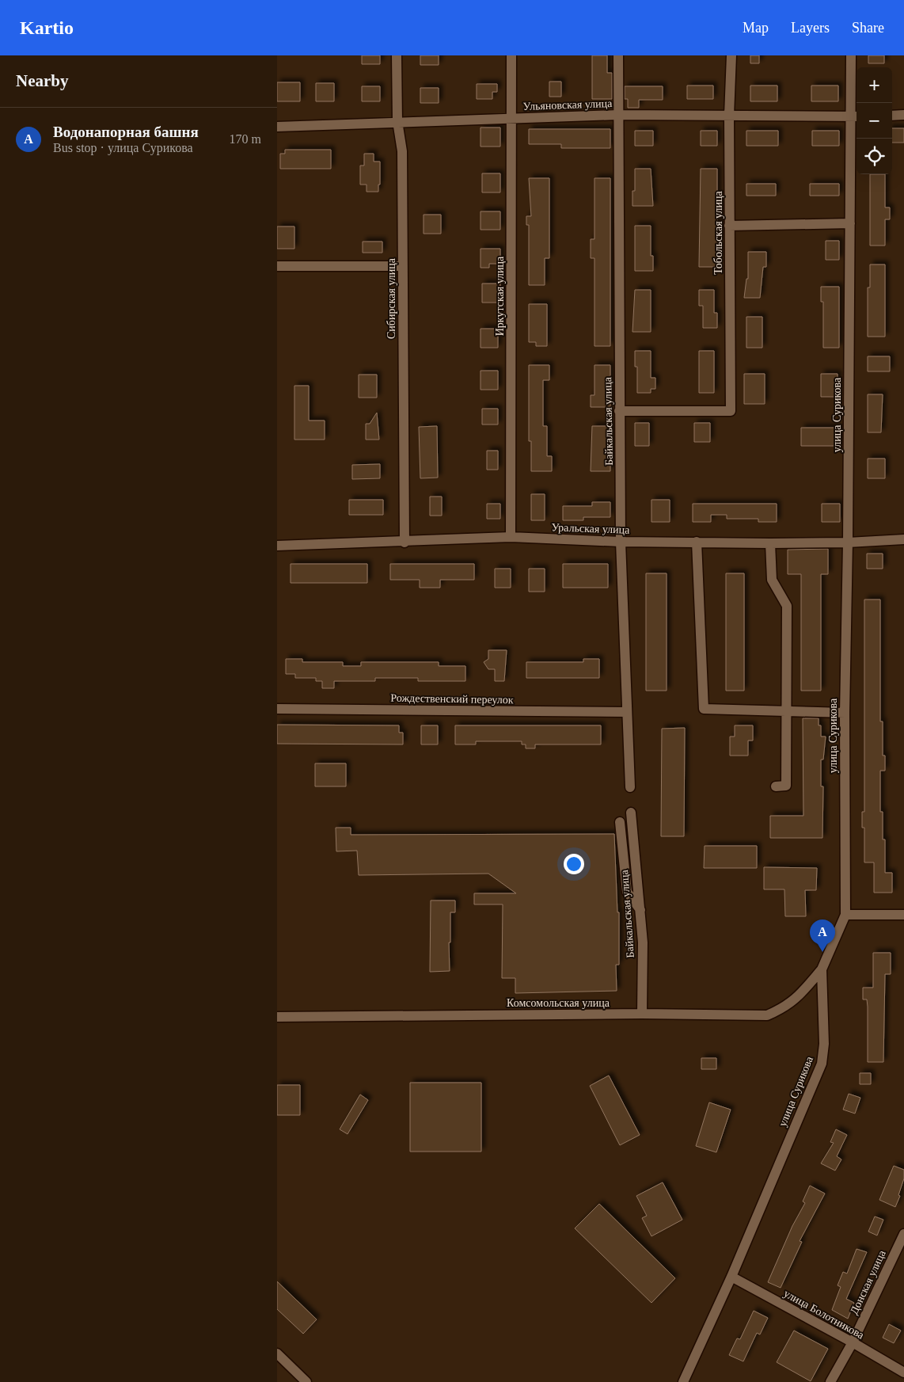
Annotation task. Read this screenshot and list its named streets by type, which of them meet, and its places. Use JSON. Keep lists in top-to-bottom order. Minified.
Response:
{"streets":{"street":["Ульяновская улица","Тобольская улица","Иркутская улица","Сибирская улица","улица Сурикова","Байкальская улица","Уральская улица","Рождественский переулок","Комсомольская улица","Донская улица","улица Болотникова"]},"crossings":[["Ульяновская улица","Тобольская улица"],["Ульяновская улица","Иркутская улица"],["Ульяновская улица","Сибирская улица"],["Ульяновская улица","улица Сурикова"],["Ульяновская улица","Байкальская улица"],["Тобольская улица","Байкальская улица"],["Иркутская улица","Уральская улица"],["Сибирская улица","Уральская улица"],["улица Сурикова","Уральская улица"],["улица Сурикова","Комсомольская улица"],["улица Сурикова","улица Болотникова"],["Байкальская улица","Уральская улица"],["Байкальская улица","Рождественский переулок"],["Байкальская улица","Комсомольская улица"],["Донская улица","улица Болотникова"]],"page":{"header":"Kartio","nav":["Map","Layers","Share"],"heading":"Nearby","map_buttons":["+","−"],"list":[{"mark":"A","name":"Водонапорная башня","note":"Bus stop · улица Сурикова","value":"170 m"}],"pins":"A"}}
